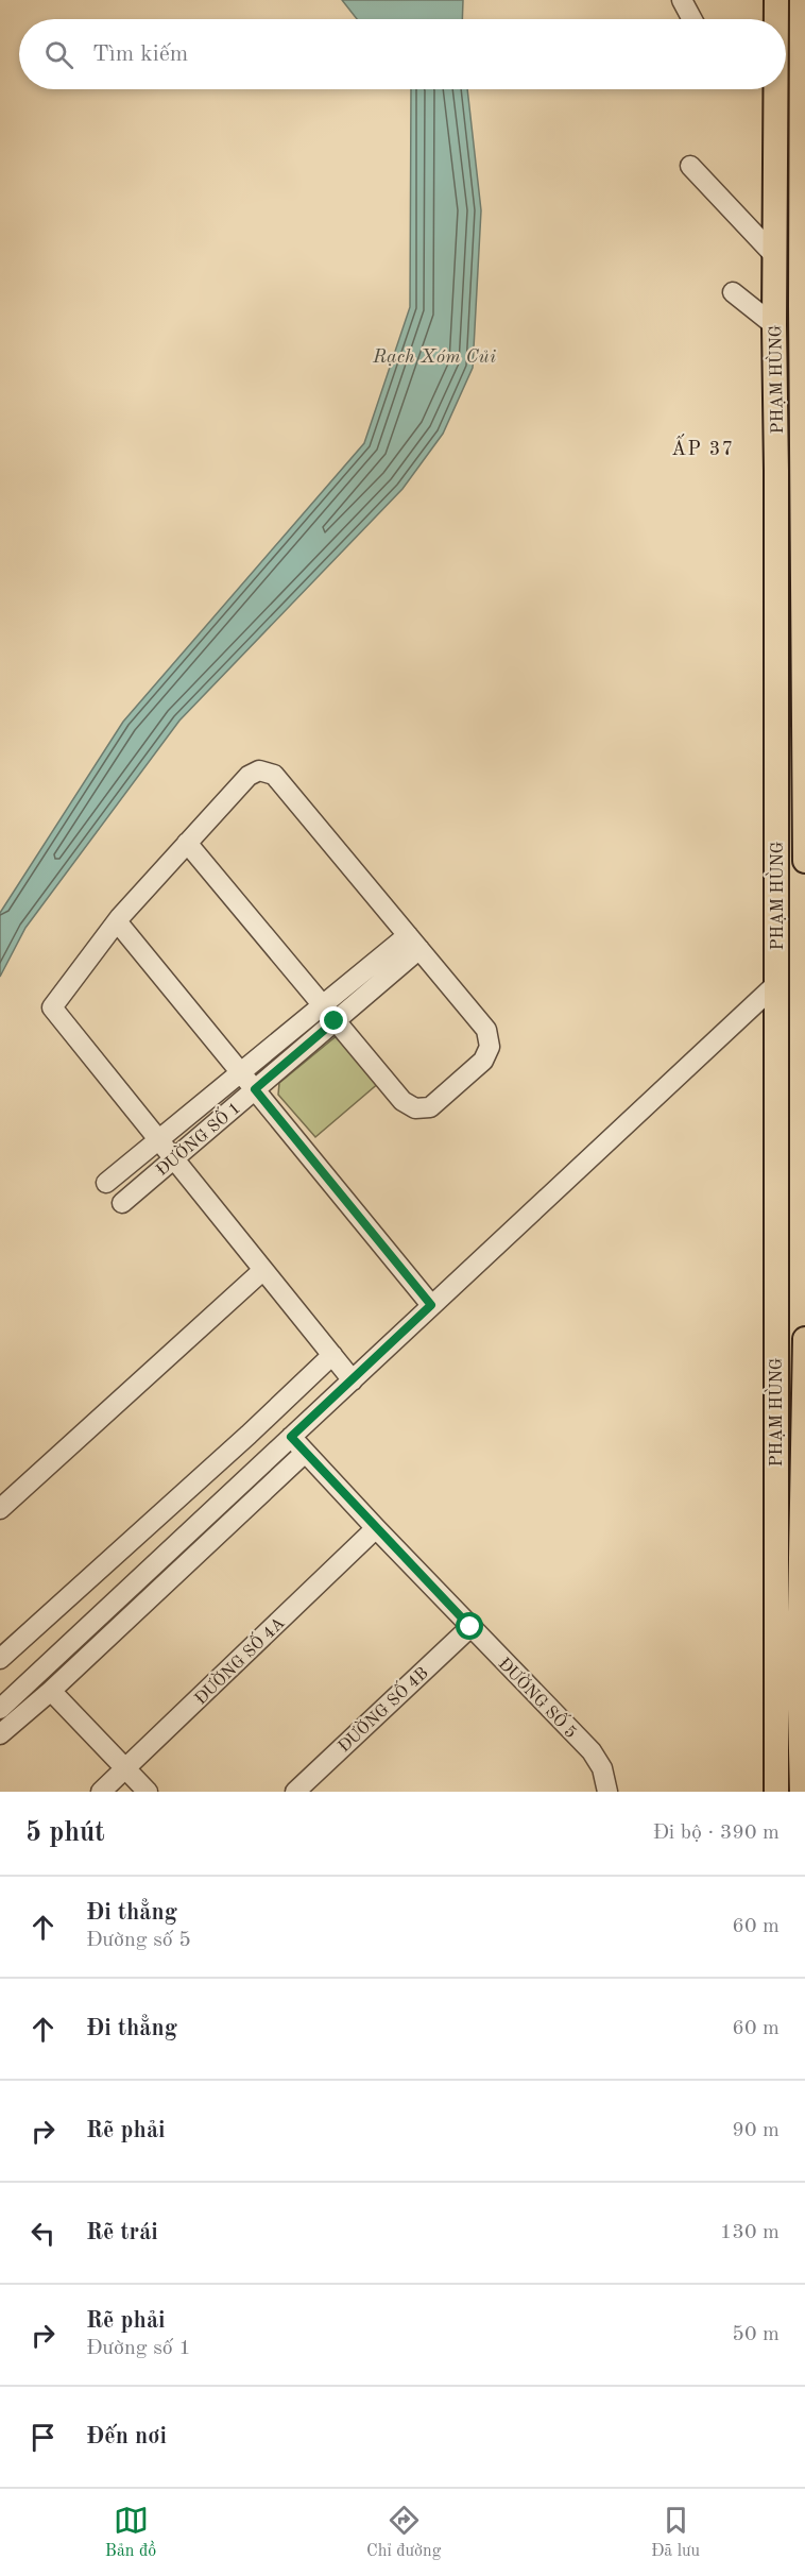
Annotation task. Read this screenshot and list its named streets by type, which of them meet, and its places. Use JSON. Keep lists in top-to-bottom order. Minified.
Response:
{"streets":{"main road":["PHẠM HÙNG"],"street":["ĐƯỜNG SỐ 1","ĐƯỜNG SỐ 4A","ĐƯỜNG SỐ 5","ĐƯỜNG SỐ 4B"]},"crossings":[["ĐƯỜNG SỐ 4A","ĐƯỜNG SỐ 5"],["ĐƯỜNG SỐ 5","ĐƯỜNG SỐ 4B"]],"districts":["ẤP 37"],"water":["Rạch Xóm Củi"],"page":{"search":"Tìm kiếm","heading":["5 phút","Đi bộ · 390 m"],"list":[["Đi thẳng","Đường số 5","60 m"],["Đi thẳng","60 m"],["Rẽ phải","90 m"],["Rẽ trái","130 m"],["Rẽ phải","Đường số 1","50 m"],"Đến nơi"],"nav":["Bản đồ","Chỉ đường","Đã lưu"]}}
